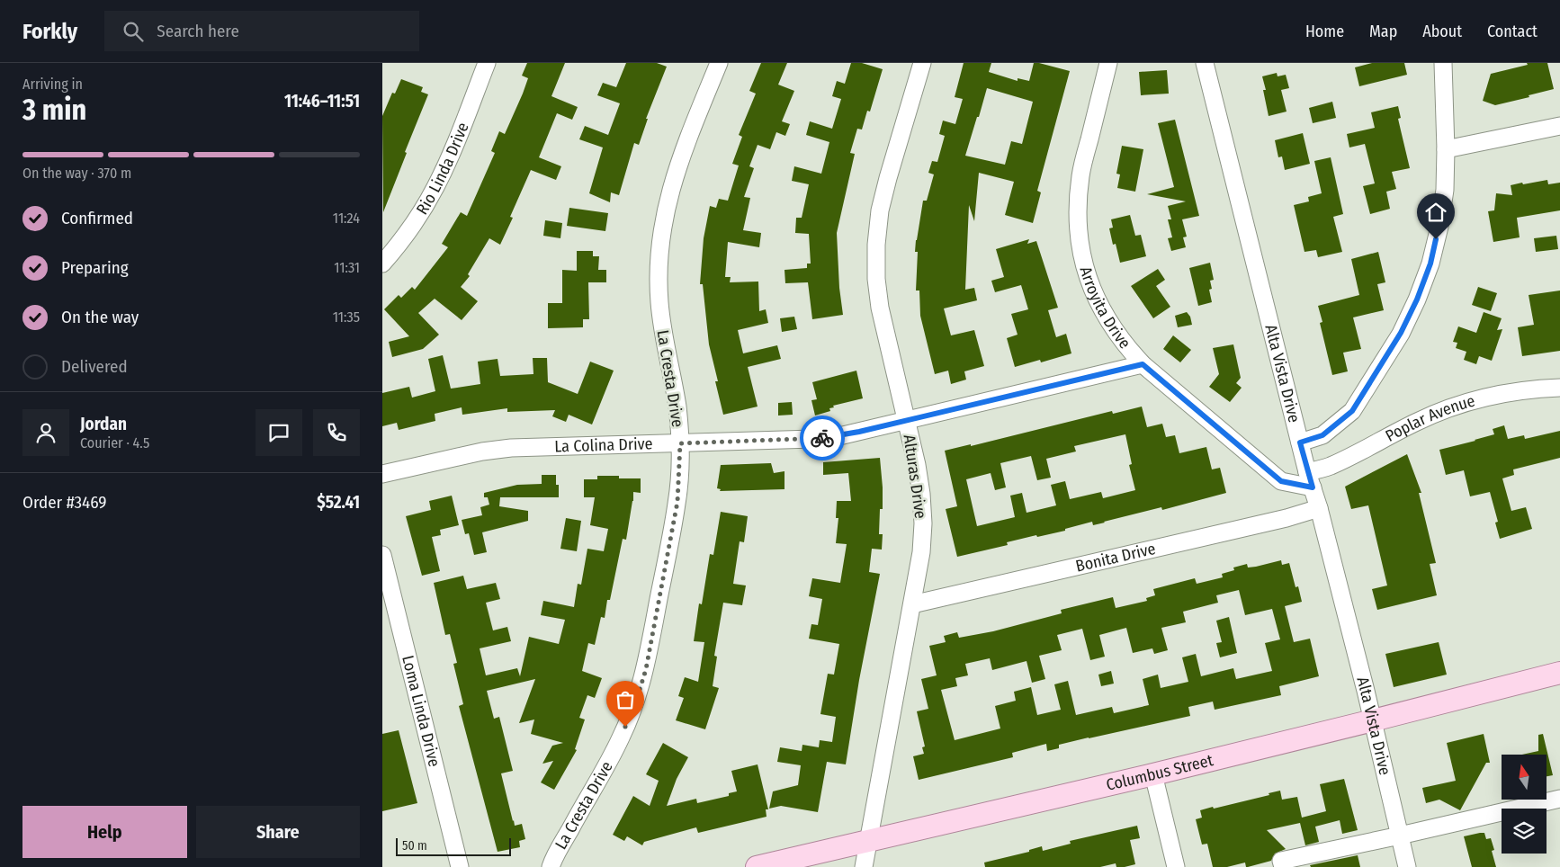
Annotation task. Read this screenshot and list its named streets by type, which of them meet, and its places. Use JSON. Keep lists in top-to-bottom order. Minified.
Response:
{"streets":{"main road":["Columbus Street"],"street":["Rio Linda Drive","Arroyita Drive","Alta Vista Drive","La Cresta Drive","Poplar Avenue","La Colina Drive","Alturas Drive","Bonita Drive","Loma Linda Drive"]},"crossings":[["Arroyita Drive","Alta Vista Drive"],["Arroyita Drive","Poplar Avenue"],["Arroyita Drive","La Colina Drive"],["Alta Vista Drive","Poplar Avenue"],["Alta Vista Drive","Bonita Drive"],["Alta Vista Drive","Columbus Street"],["La Cresta Drive","La Colina Drive"],["La Colina Drive","Alturas Drive"],["Alturas Drive","Bonita Drive"],["Alturas Drive","Columbus Street"]],"scale_bar":"50 m","north":"top","page":{"header":"Forkly","search":"Search here","nav":["Home","Map","About","Contact"],"heading":["3 min","Arriving in","11:46–11:51"],"panel":["Jordan","Courier · 4.5","Order #3469","$52.41"],"bar":"On the way · 370 m","list":[["Confirmed","11:24"],["Preparing","11:31"],["On the way","11:35"],"Delivered"],"buttons":["Help","Share"],"scale":"50 m"}}
